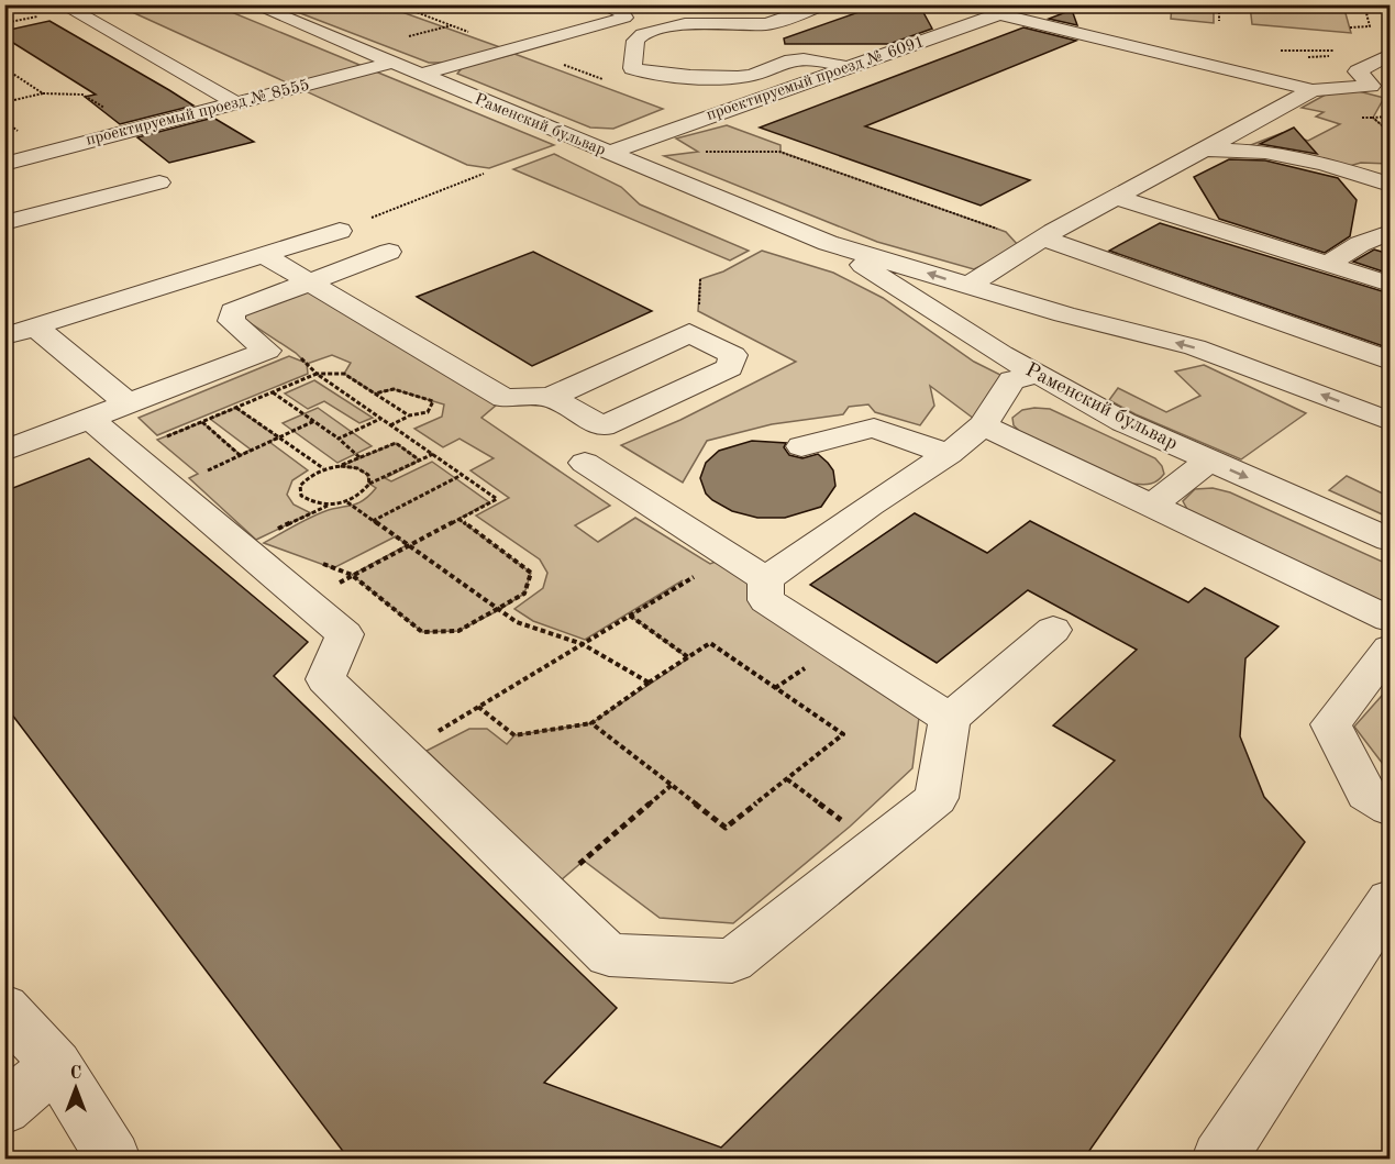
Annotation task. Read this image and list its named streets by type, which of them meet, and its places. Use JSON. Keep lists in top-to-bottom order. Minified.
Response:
{"streets":{"street":["проектируемый проезд № 6091","проектируемый проезд № 8555","Раменский бульвар"]},"crossings":[["проектируемый проезд № 6091","Раменский бульвар"],["проектируемый проезд № 8555","Раменский бульвар"]],"north":"top"}
